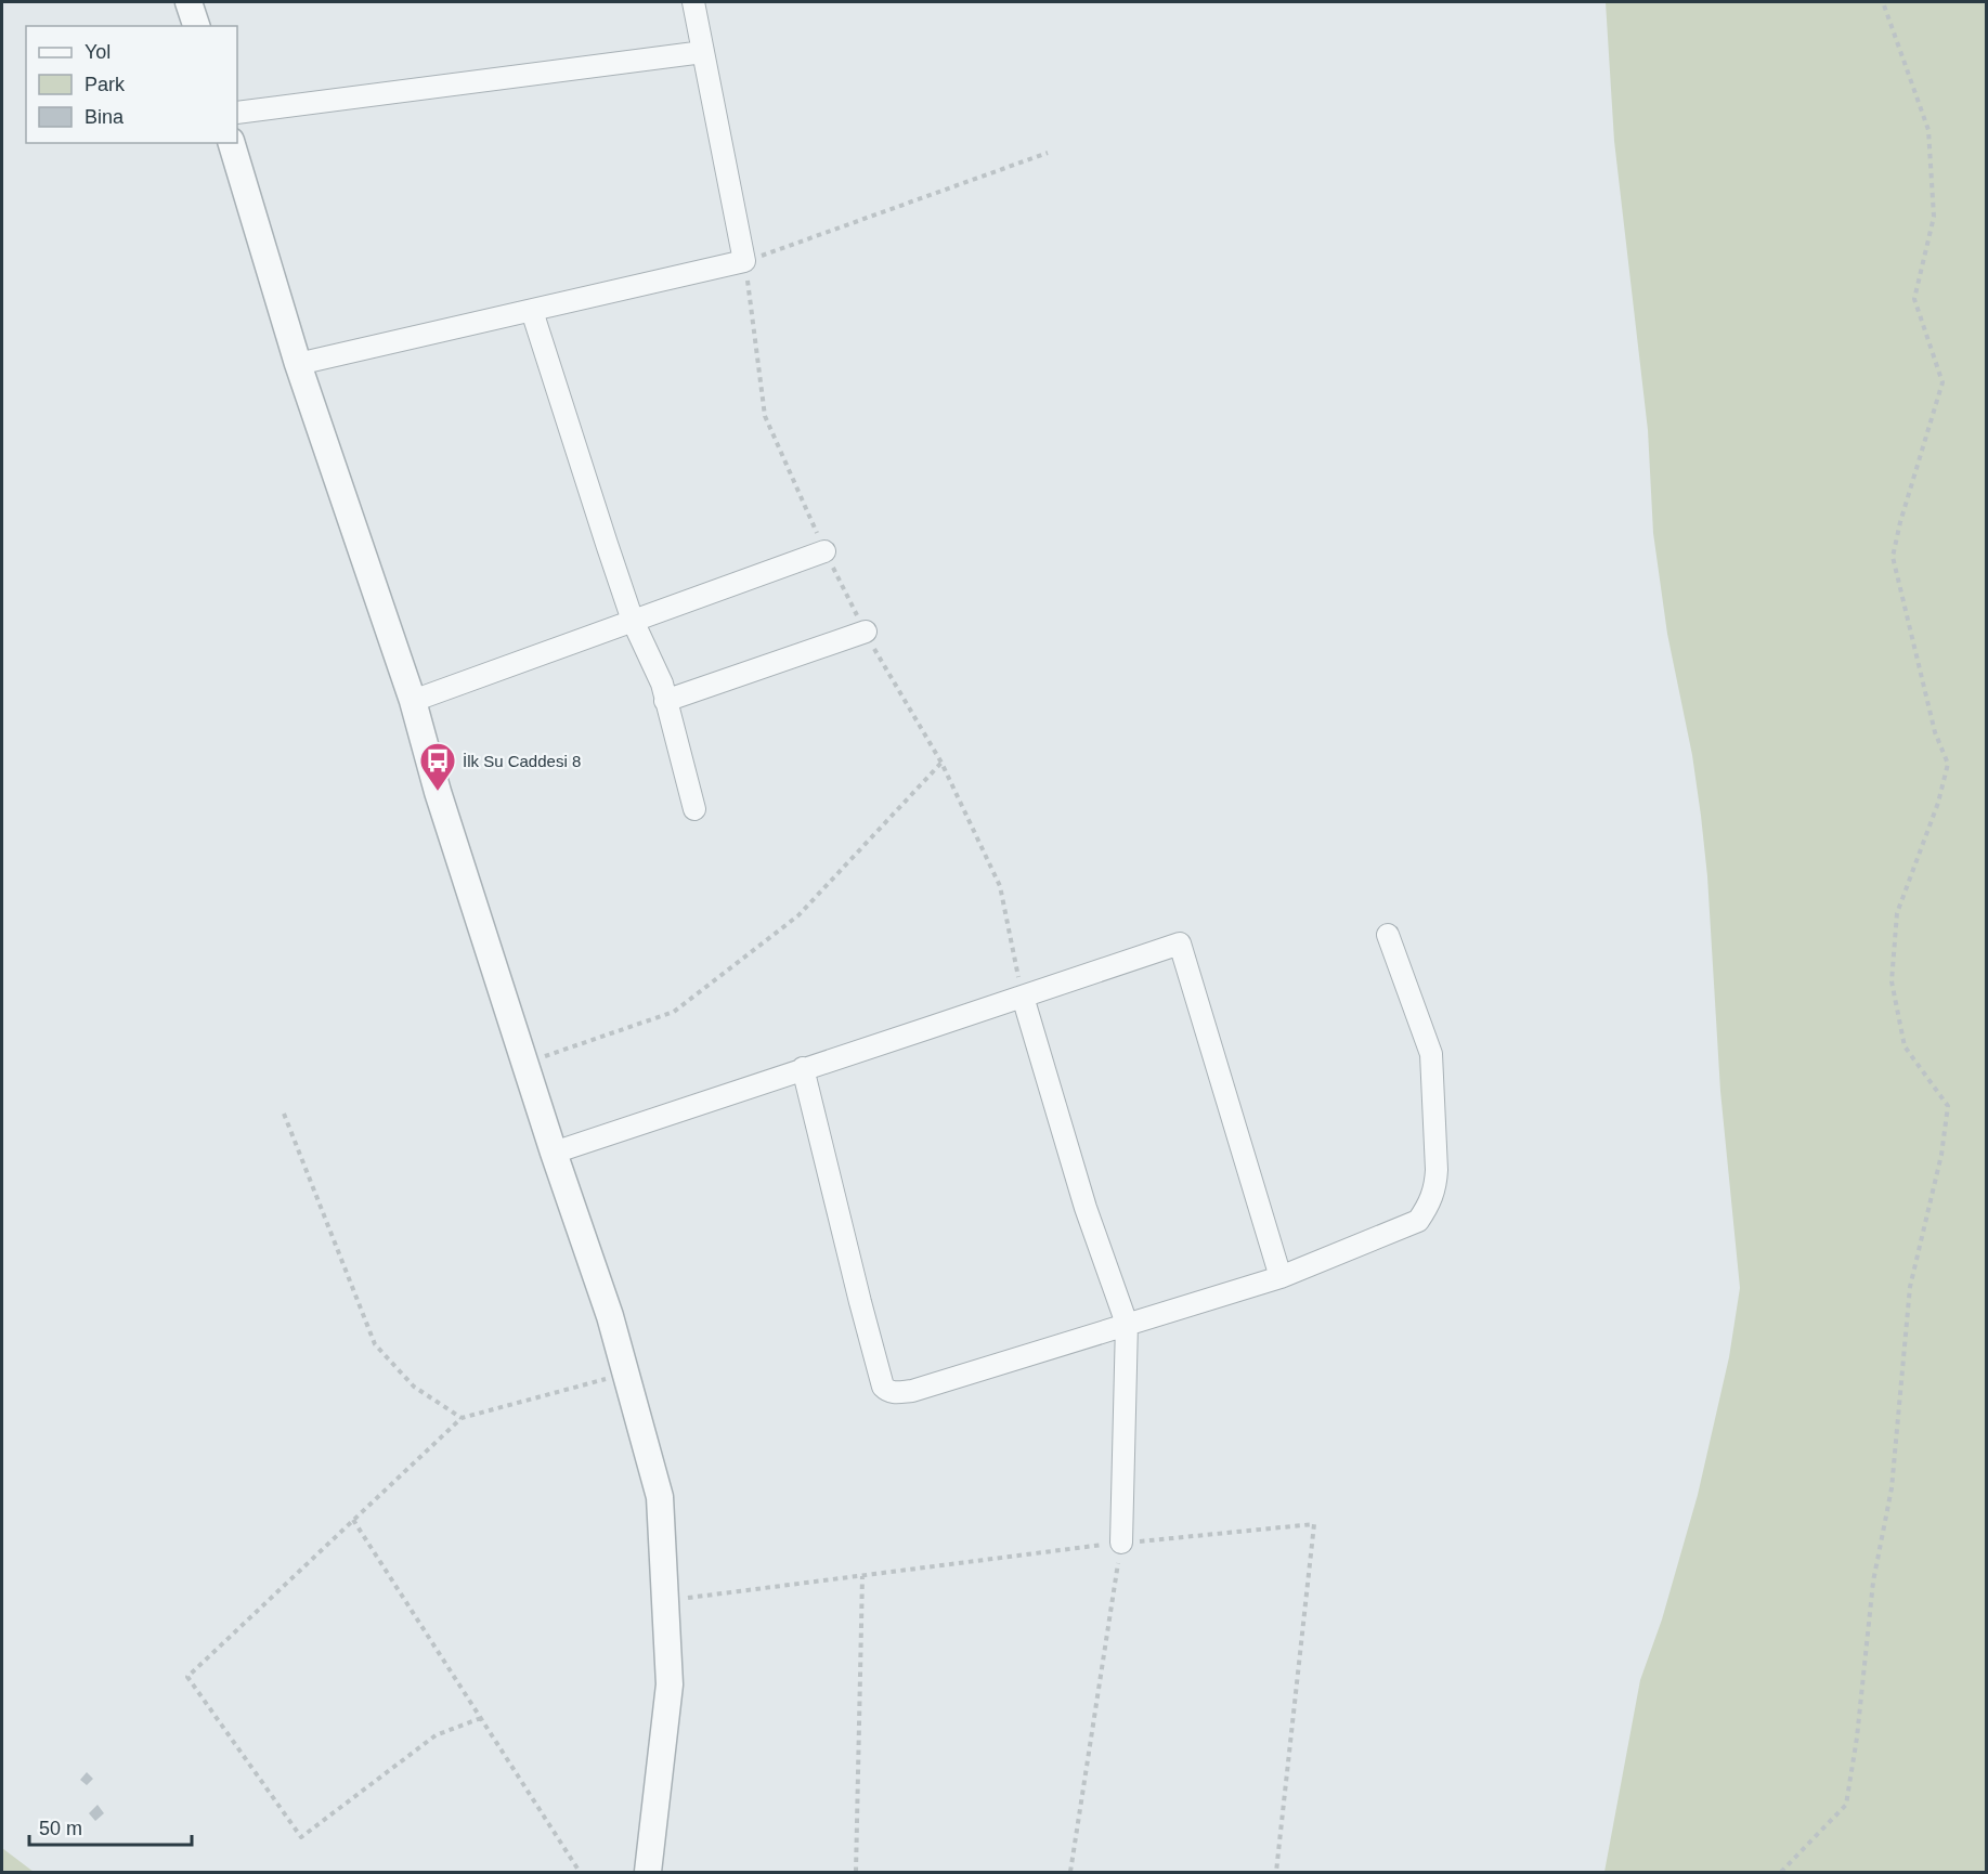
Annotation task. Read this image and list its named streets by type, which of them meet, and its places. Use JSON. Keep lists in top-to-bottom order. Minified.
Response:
{"places":{"bus stop":["İlk Su Caddesi 8"]},"legend":["Yol","Park","Bina"],"scale_bar":"50 m"}
